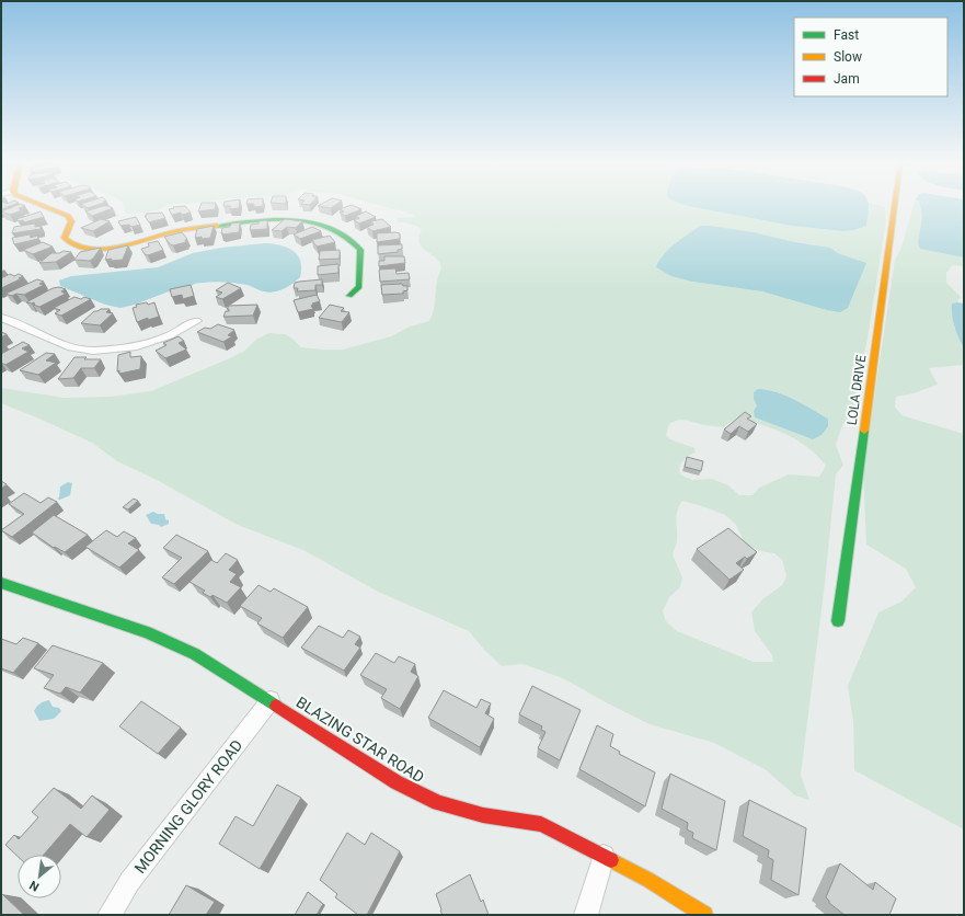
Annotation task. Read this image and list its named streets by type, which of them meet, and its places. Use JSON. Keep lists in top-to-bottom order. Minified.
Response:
{"streets":{"street":["LOLA DRIVE","BLAZING STAR ROAD","MORNING GLORY ROAD"]},"crossings":[["BLAZING STAR ROAD","MORNING GLORY ROAD"]],"legend":["Fast","Slow","Jam"],"north":"bottom left"}
